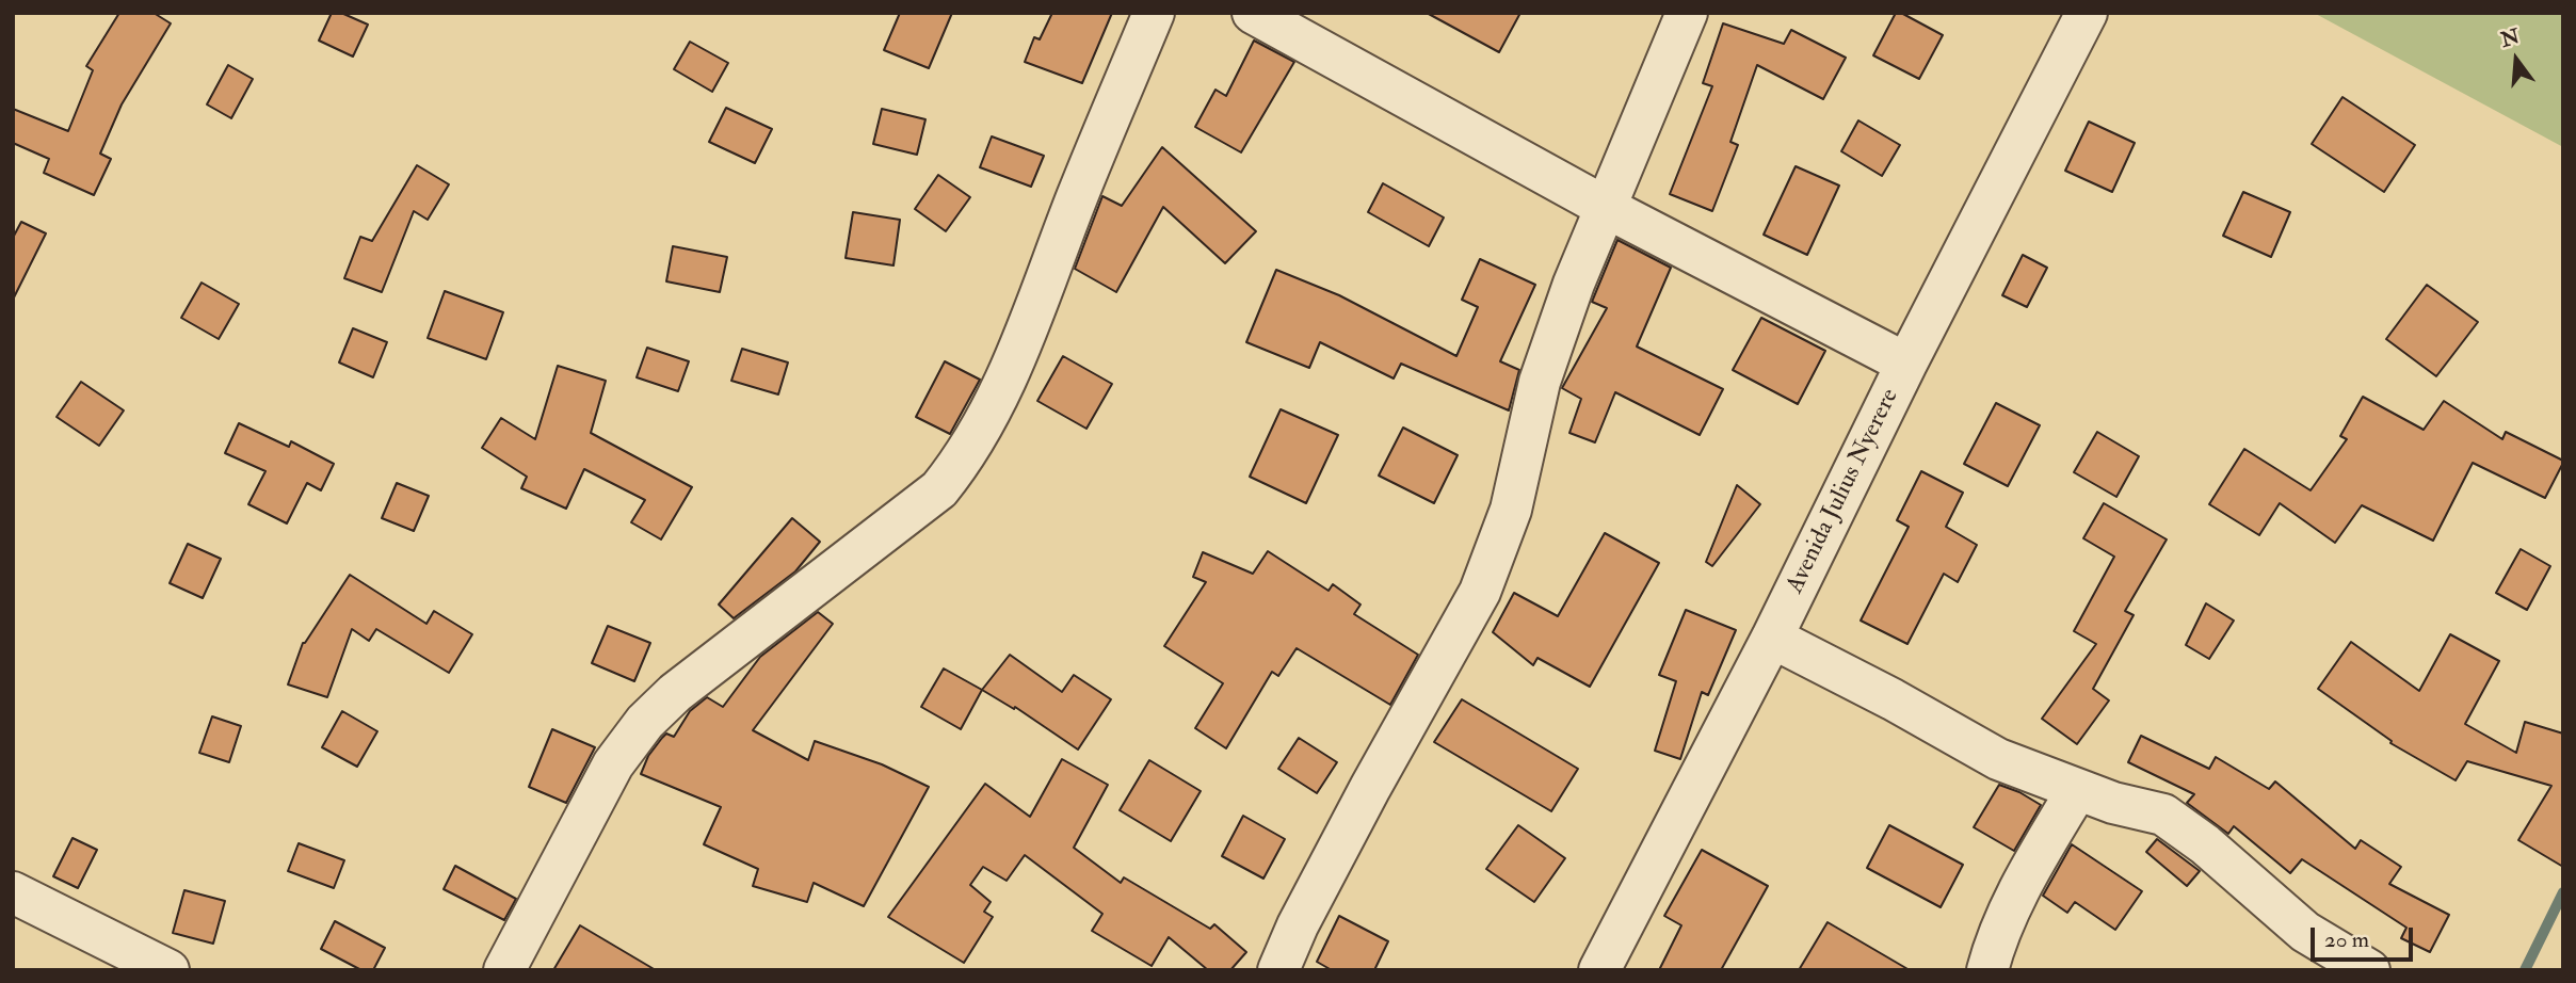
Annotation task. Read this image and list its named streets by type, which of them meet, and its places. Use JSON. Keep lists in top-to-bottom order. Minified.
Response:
{"streets":{"street":["Avenida Julius Nyerere"]},"scale_bar":"20 m","north":"top"}
